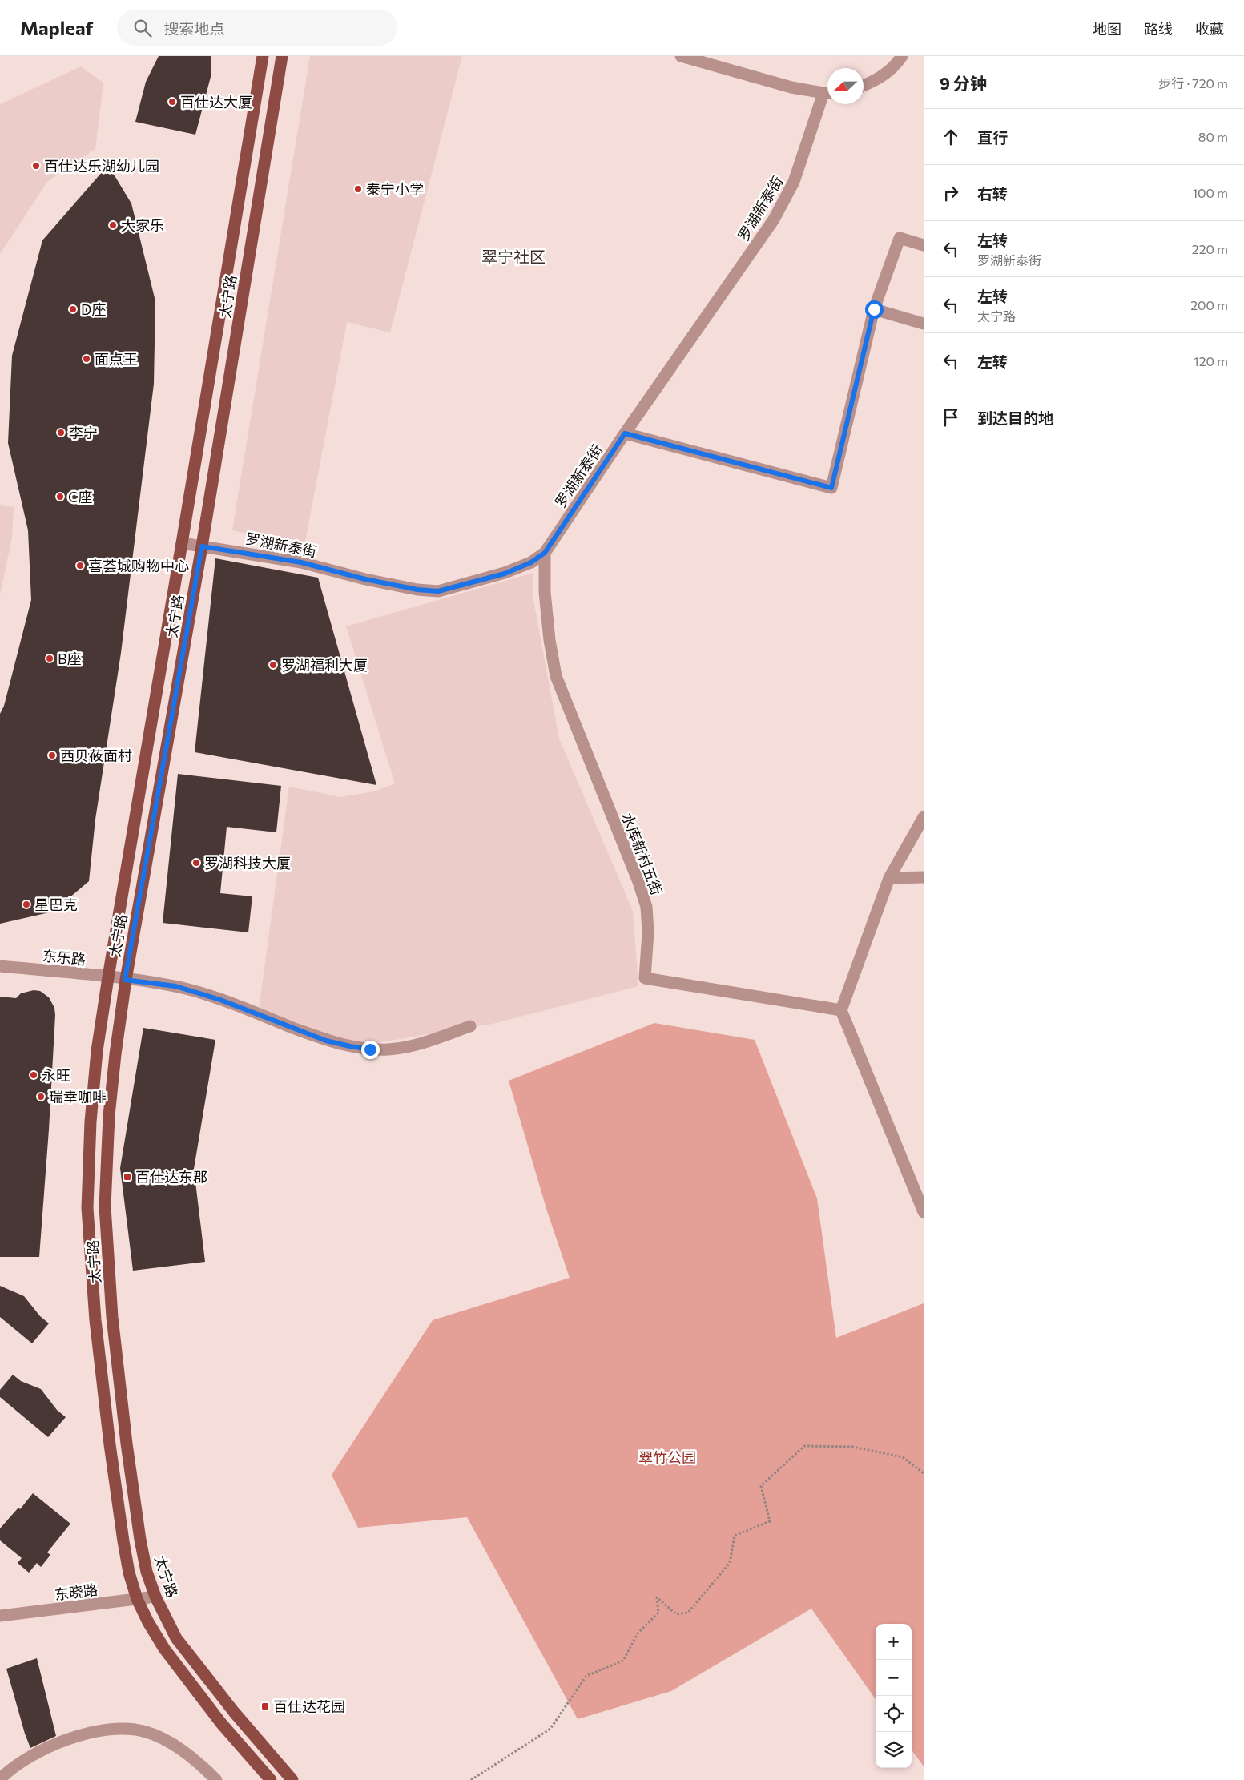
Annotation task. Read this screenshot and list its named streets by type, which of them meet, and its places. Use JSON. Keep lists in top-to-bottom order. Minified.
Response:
{"streets":{"main road":["太宁路"],"street":["罗湖新泰街","水库新村五街","东乐路","东晓路"]},"crossings":[["罗湖新泰街","太宁路"],["罗湖新泰街","水库新村五街"],["太宁路","东乐路"],["太宁路","东晓路"]],"districts":["翠宁社区"],"parks":["翠竹公园"],"places":{"other":["百仕达大厦","百仕达乐湖幼儿园","泰宁小学","大家乐","D座","面点王","李宁","C座","喜荟城购物中心","B座","罗湖福利大厦","西贝莜面村","罗湖科技大厦","星巴克","永旺","瑞幸咖啡"],"transit":["百仕达东郡","百仕达花园"]},"north":"left","page":{"header":"Mapleaf","search":"搜索地点","nav":["地图","路线","收藏"],"heading":["9 分钟","步行 · 720 m"],"list":[["直行","80 m"],["右转","100 m"],["左转","罗湖新泰街","220 m"],["左转","太宁路","200 m"],["左转","120 m"],"到达目的地"],"map_buttons":["+","−"]}}
